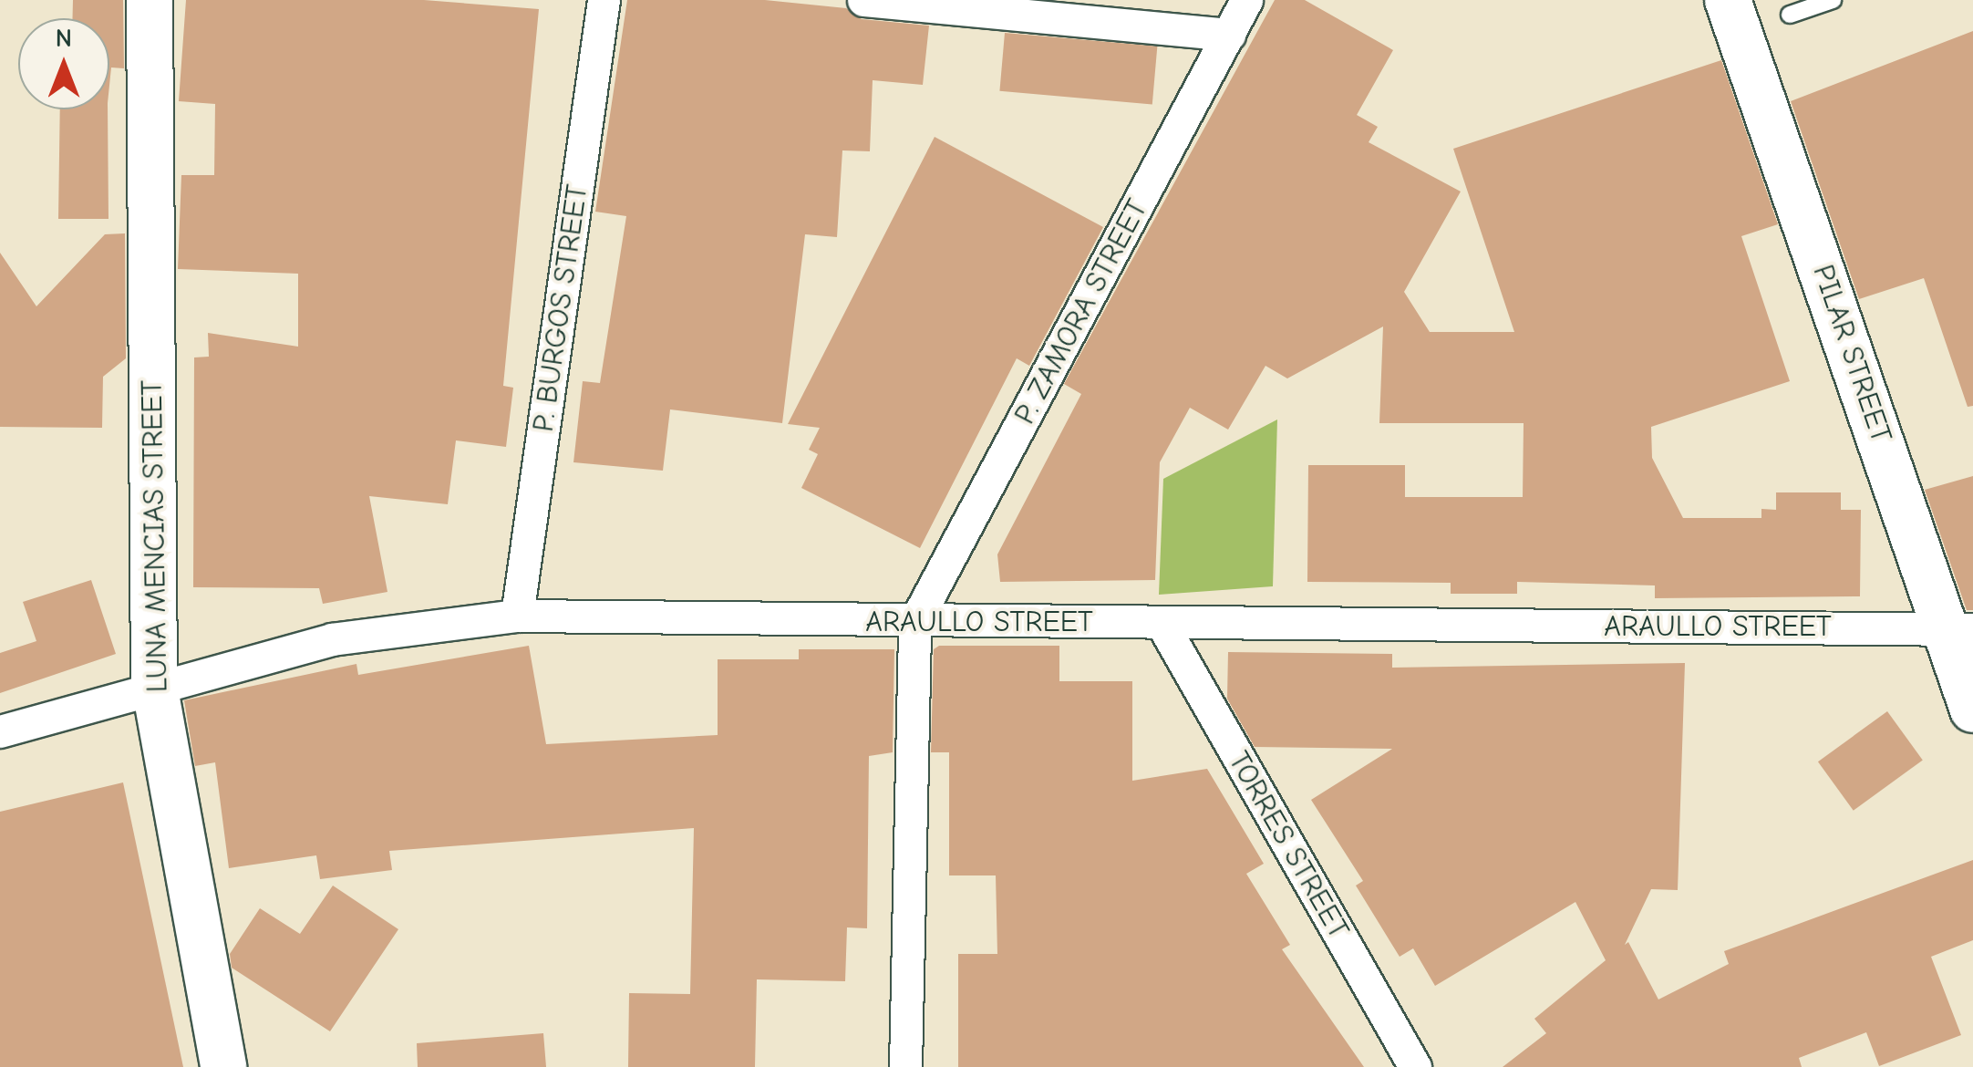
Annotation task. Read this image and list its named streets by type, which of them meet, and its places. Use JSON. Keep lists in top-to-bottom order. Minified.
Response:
{"streets":{"main road":["PILAR STREET","LUNA MENCIAS STREET"],"street":["P. BURGOS STREET","P. ZAMORA STREET","ARAULLO STREET","TORRES STREET"]},"crossings":[["P. BURGOS STREET","ARAULLO STREET"],["P. ZAMORA STREET","ARAULLO STREET"],["PILAR STREET","ARAULLO STREET"],["LUNA MENCIAS STREET","ARAULLO STREET"],["ARAULLO STREET","TORRES STREET"]],"north":"top"}
